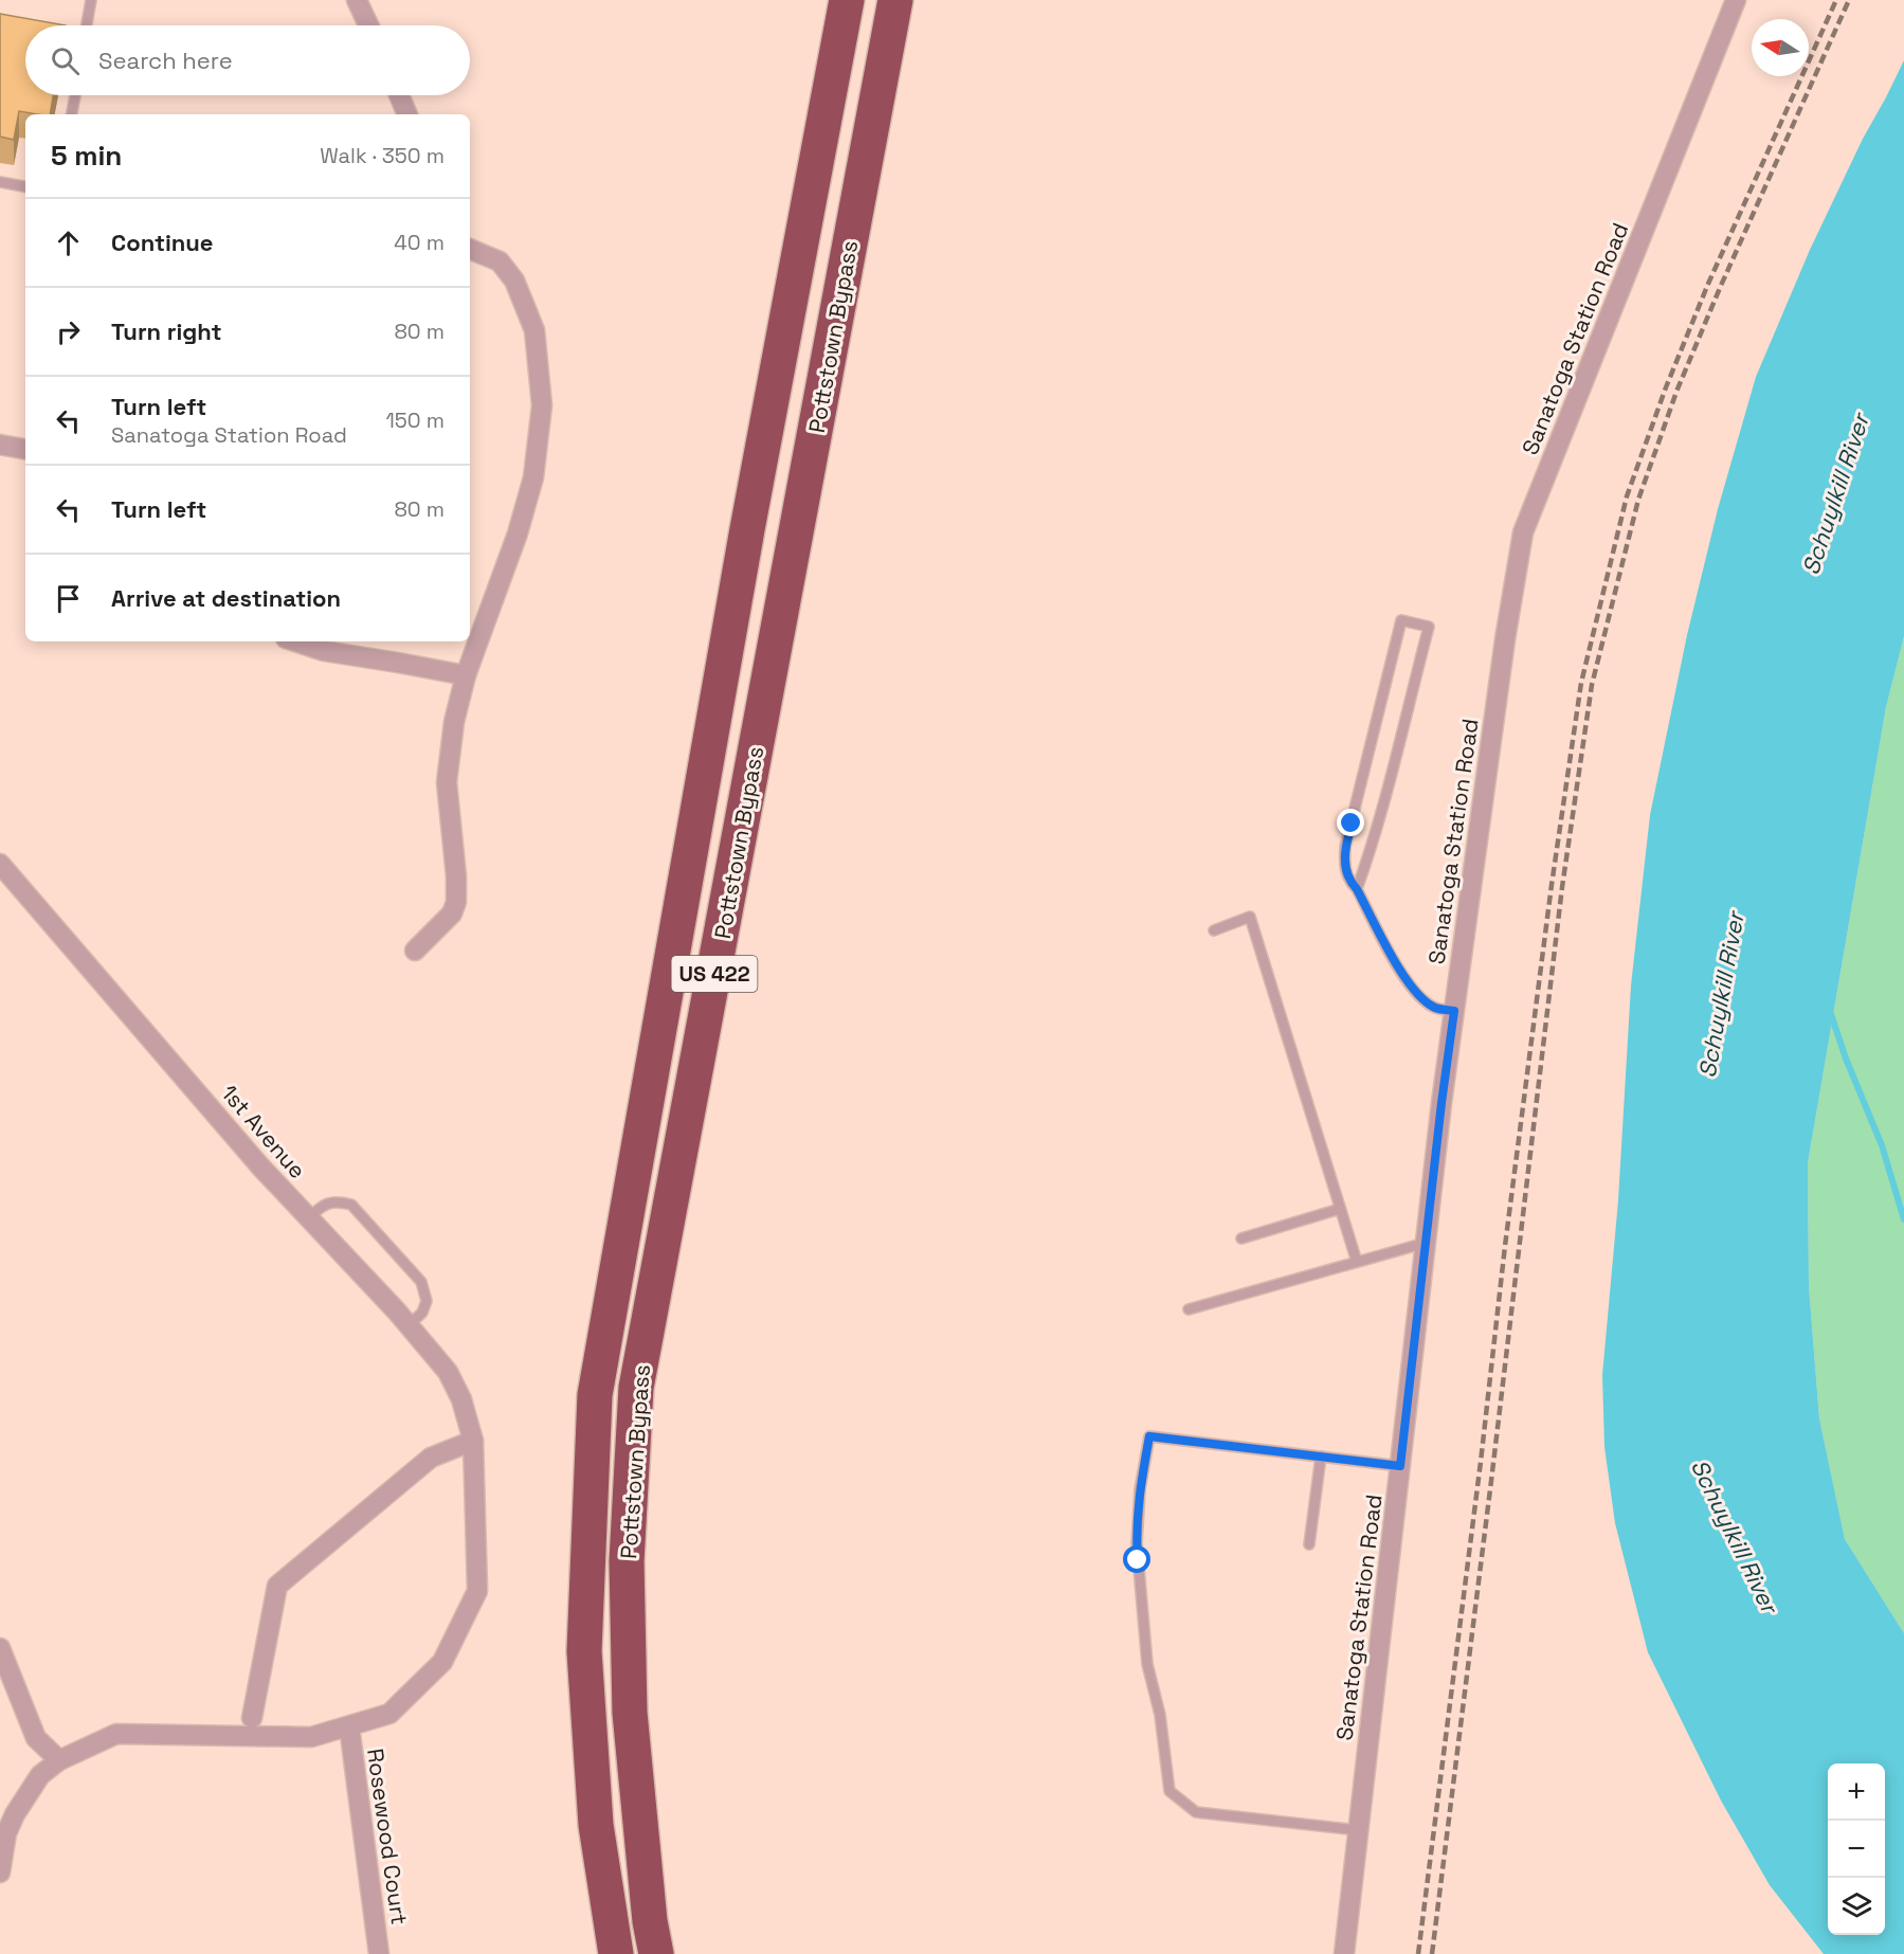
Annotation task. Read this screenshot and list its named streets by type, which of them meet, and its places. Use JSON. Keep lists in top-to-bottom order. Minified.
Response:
{"streets":{"highway":["Pottstown Bypass","US 422"],"street":["Sanatoga Station Road","1st Avenue","Rosewood Court"]},"crossings":[["1st Avenue","Rosewood Court"]],"water":["Schuylkill River"],"north":"left","page":{"search":"Search here","heading":["5 min","Walk · 350 m"],"list":[["Continue","40 m"],["Turn right","80 m"],["Turn left","Sanatoga Station Road","150 m"],["Turn left","80 m"],"Arrive at destination"],"map_buttons":["+","−"]}}
